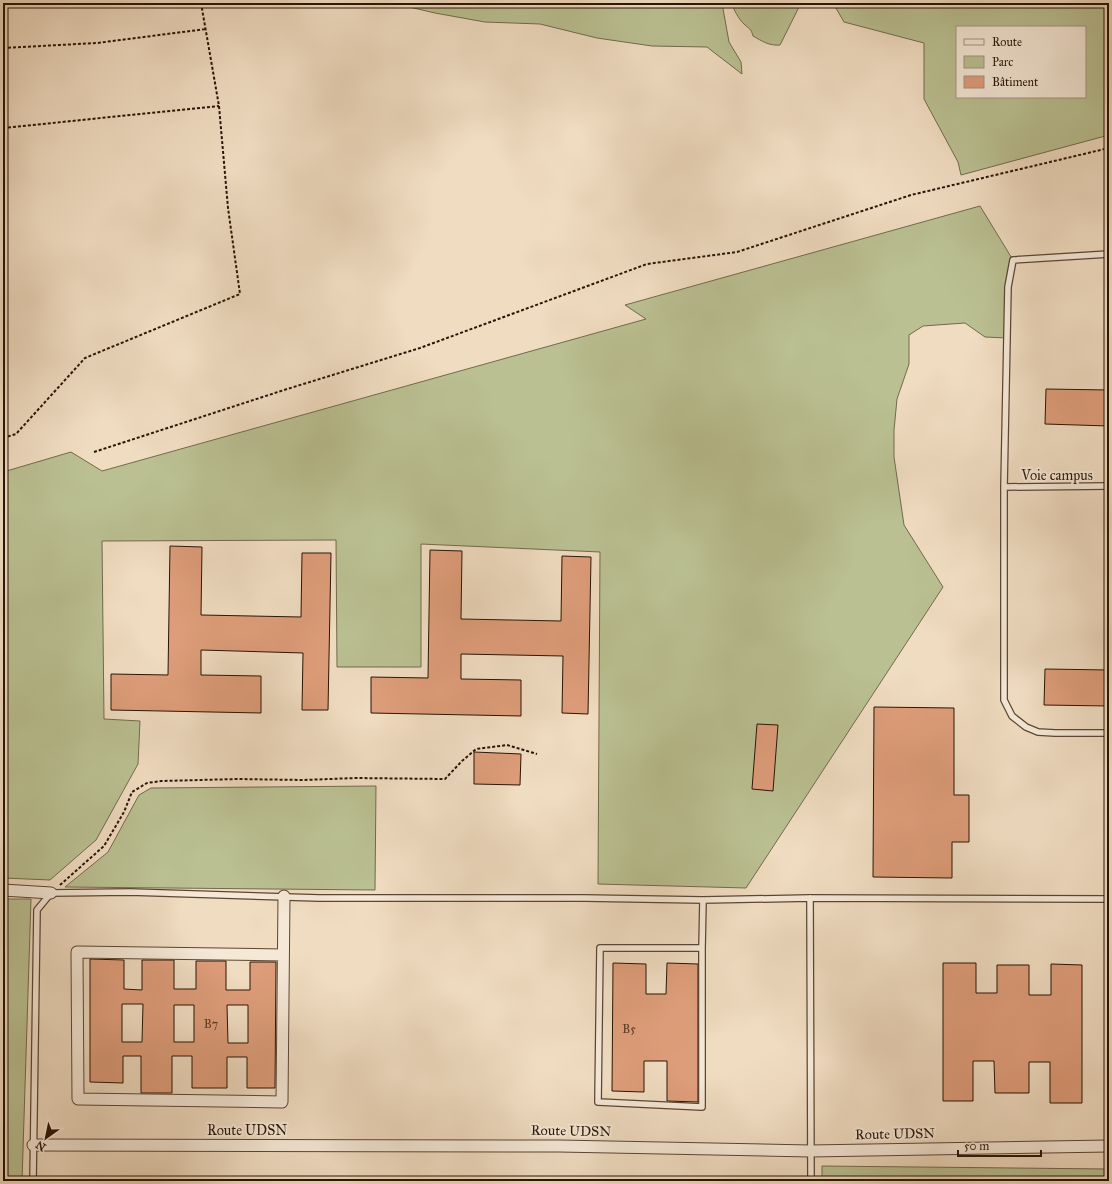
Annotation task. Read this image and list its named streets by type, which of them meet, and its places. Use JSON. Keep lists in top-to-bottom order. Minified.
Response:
{"streets":{"street":["Route UDSN"],"lane":["Voie campus"]},"house_numbers":["B7","B5"],"legend":["Route","Parc","Bâtiment"],"scale_bar":"50 m","north":"bottom left"}
